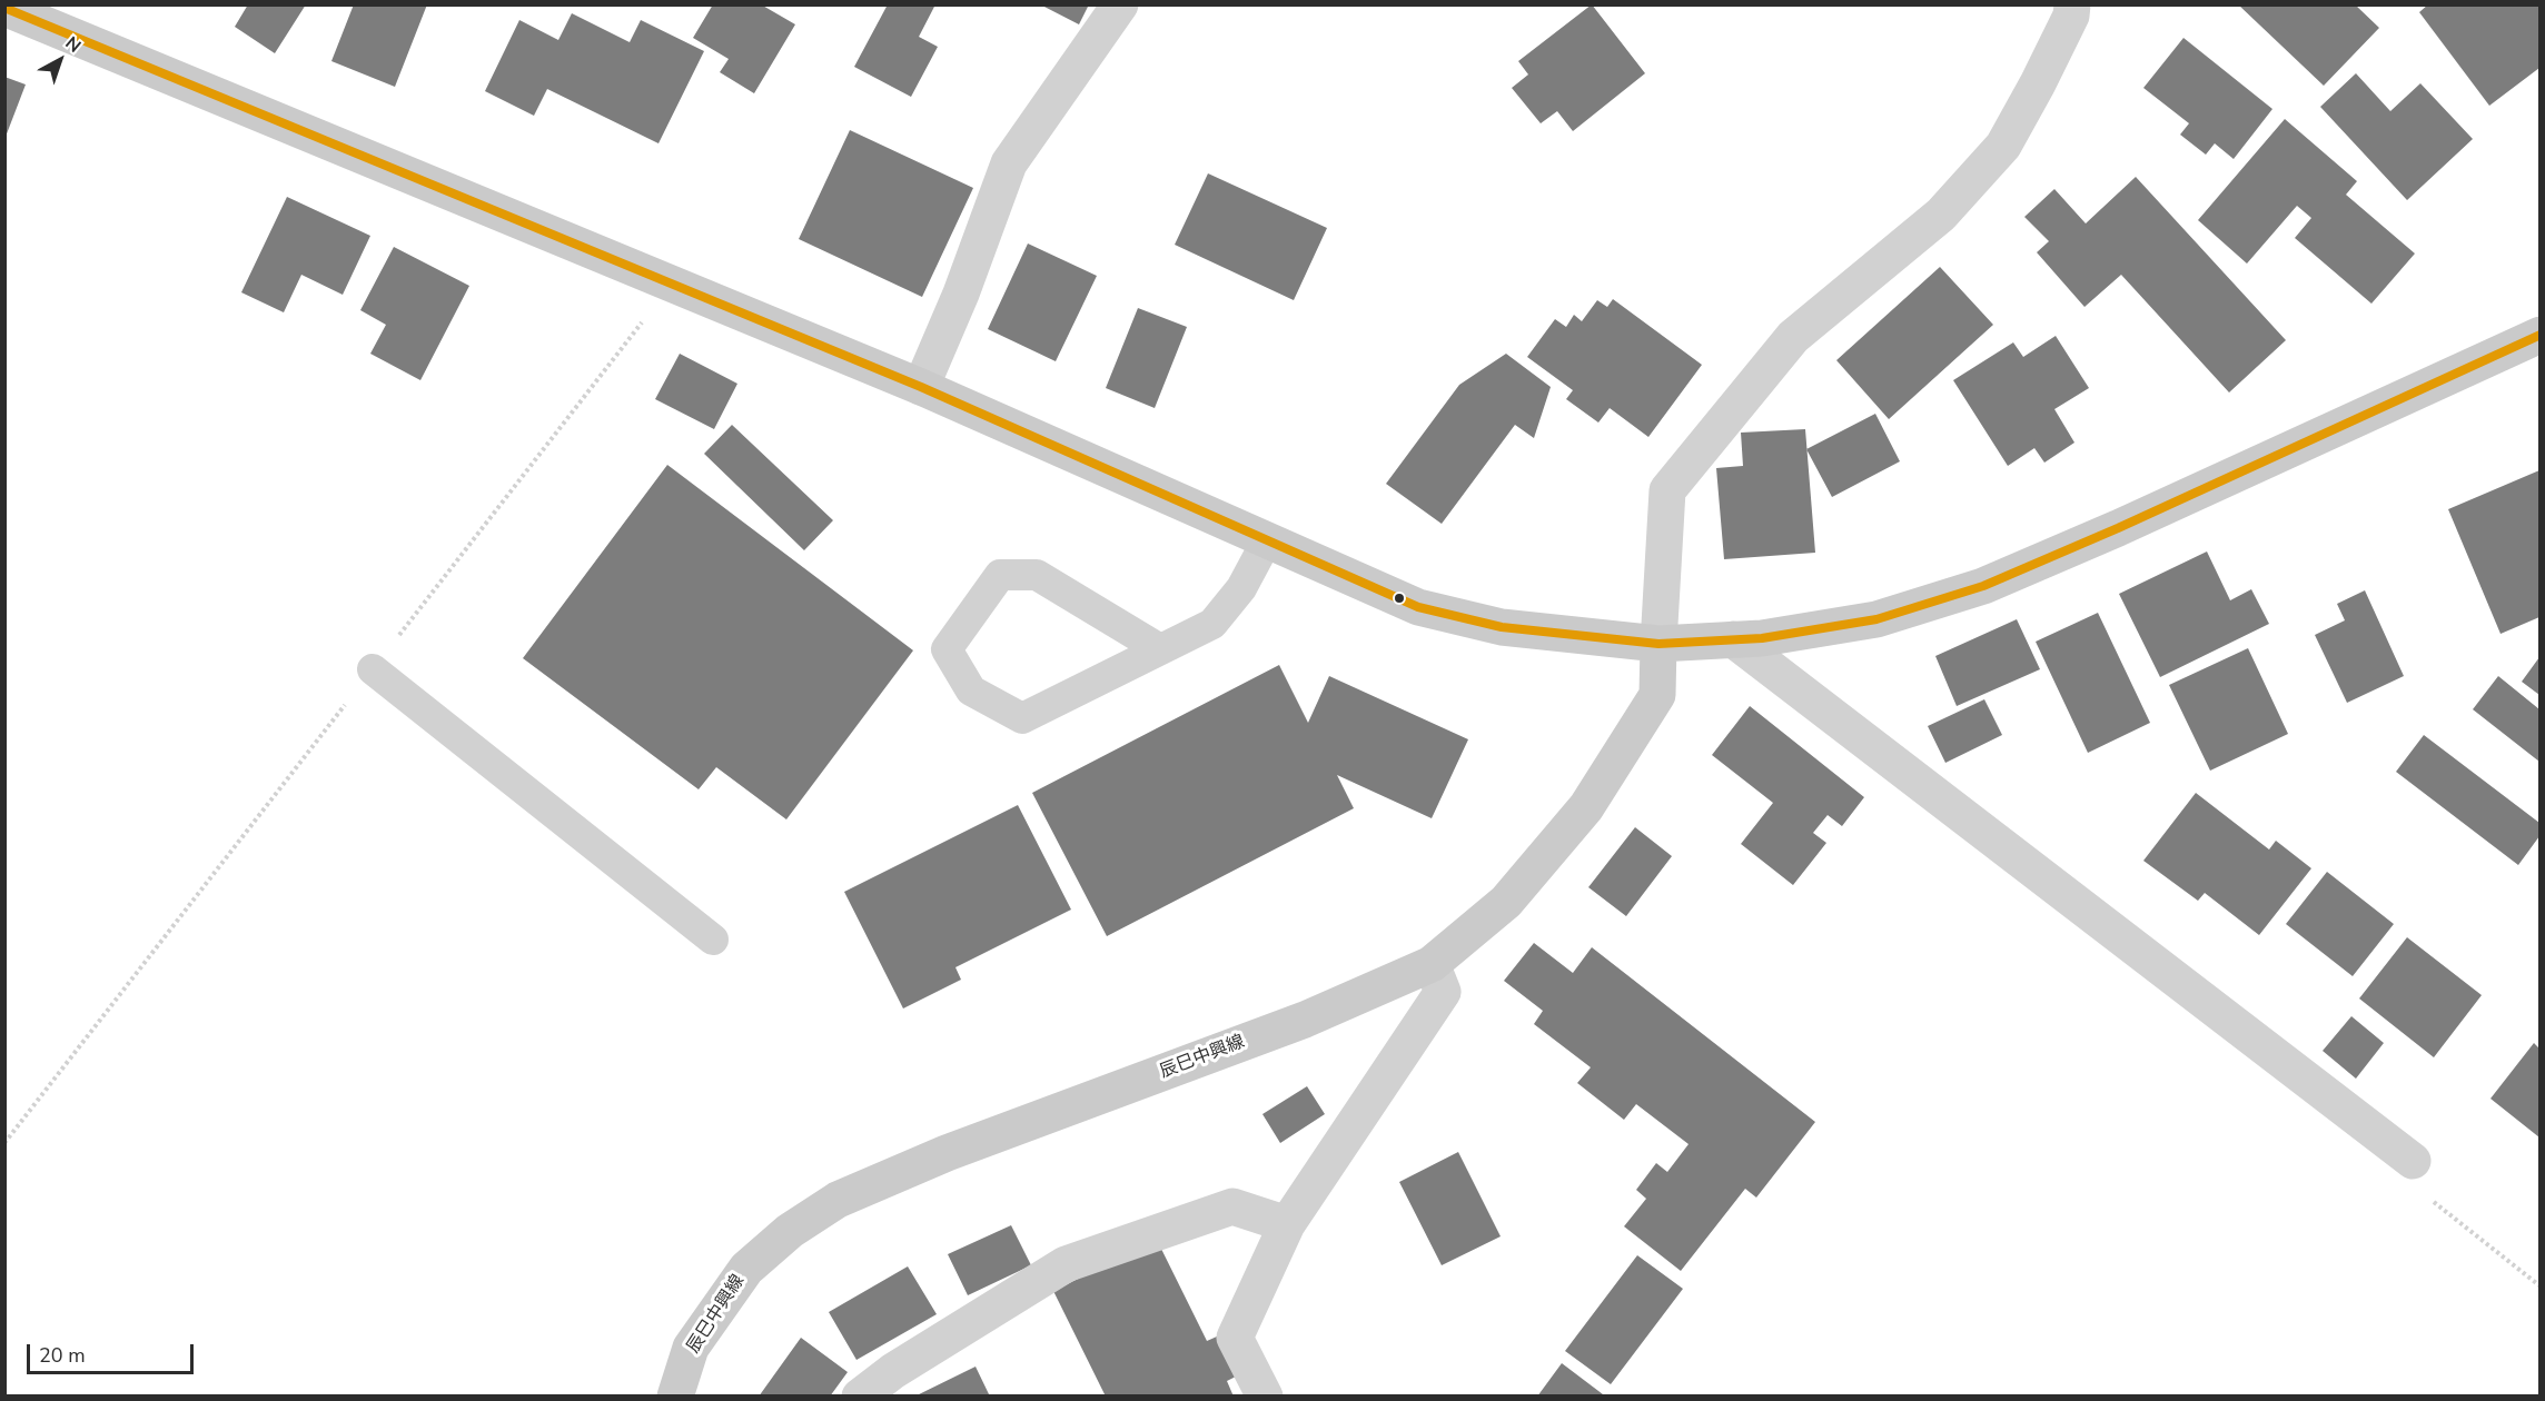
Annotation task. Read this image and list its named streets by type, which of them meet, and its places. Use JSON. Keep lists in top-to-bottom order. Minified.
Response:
{"streets":{"main road":["辰巳中興線"]},"scale_bar":"20 m","north":"top right"}
